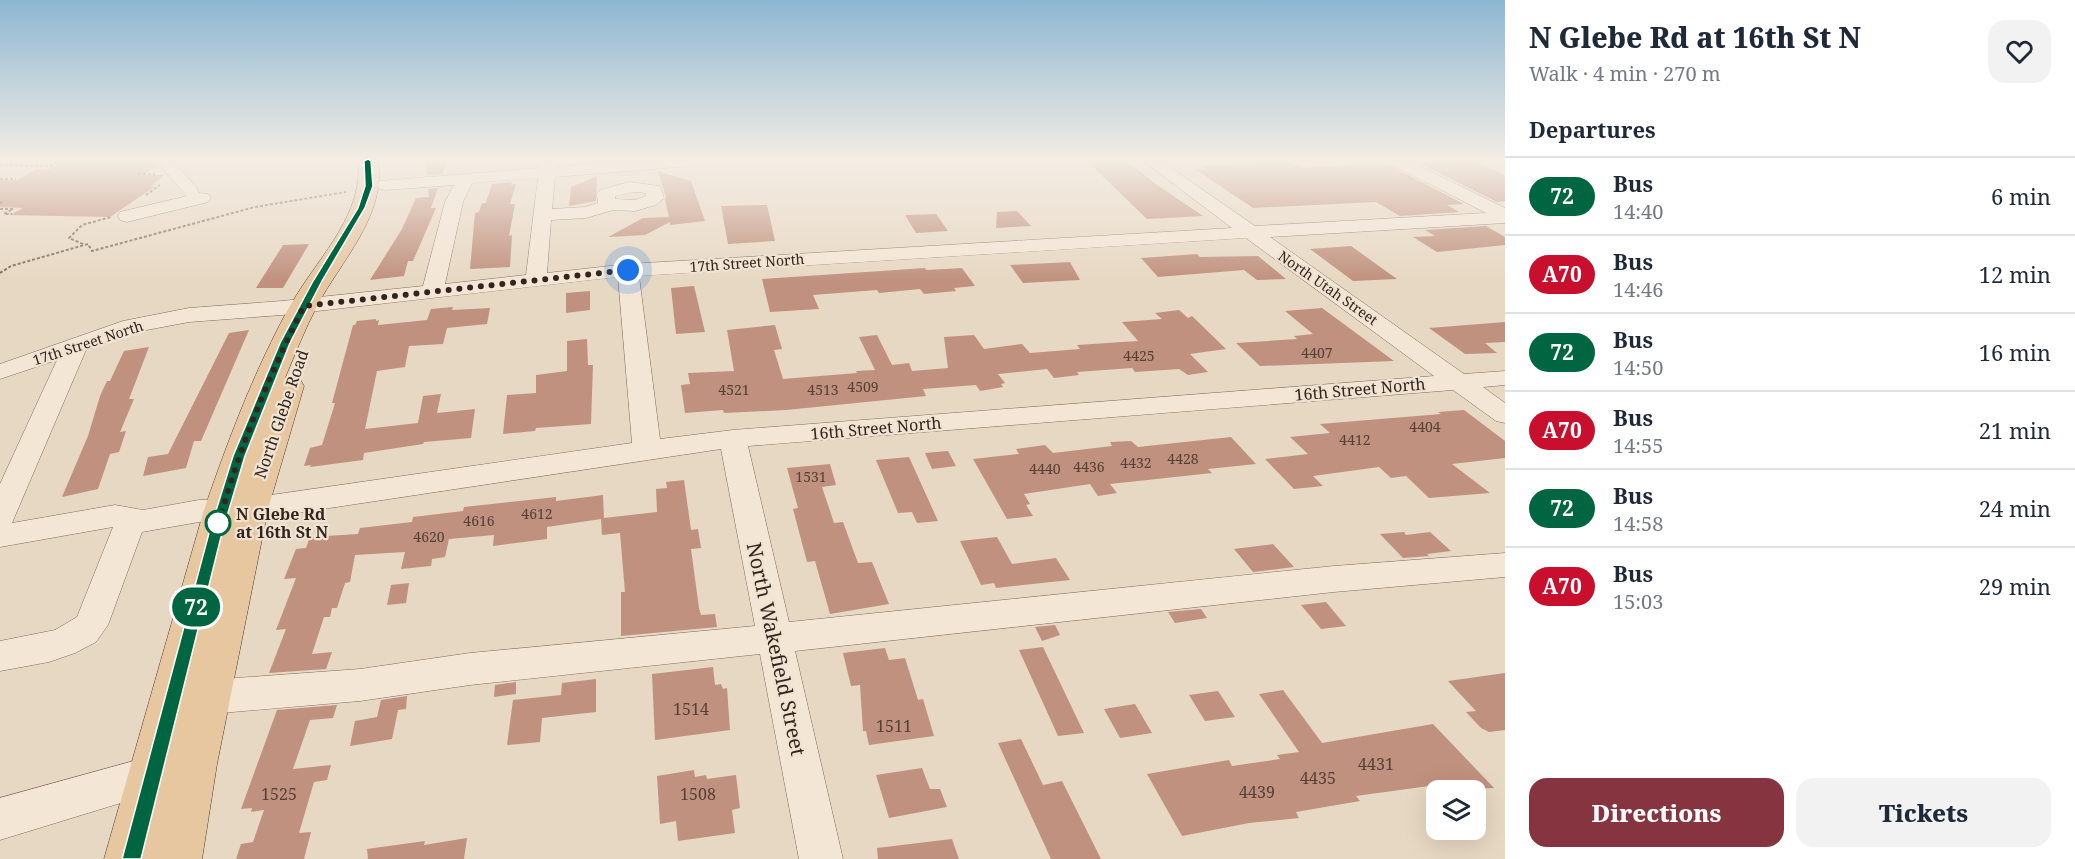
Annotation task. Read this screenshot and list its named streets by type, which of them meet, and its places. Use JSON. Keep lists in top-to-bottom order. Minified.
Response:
{"streets":{"main road":["North Glebe Road"],"street":["17th Street North","North Utah Street","16th Street North","North Wakefield Street"]},"crossings":[["17th Street North","North Utah Street"],["17th Street North","North Glebe Road"],["North Utah Street","16th Street North"],["16th Street North","North Glebe Road"],["16th Street North","North Wakefield Street"]],"places":["N Glebe Rd at 16th St N"],"lines":["bus line 72"],"house_numbers":["4407","4425","4509","4521","4513","4404","4412","4428","4432","4436","4440","1531","4612","4616","4620","1514","1511","4431","4435","4439","1525","1508"],"page":{"on_map":"72","heading":[["N Glebe Rd at 16th St N","Walk · 4 min · 270 m"],"Departures"],"list":[{"mark":"72","name":"Bus","note":"14:40","value":"6 min"},{"mark":"A70","name":"Bus","note":"14:46","value":"12 min"},{"mark":"72","name":"Bus","note":"14:50","value":"16 min"},{"mark":"A70","name":"Bus","note":"14:55","value":"21 min"},{"mark":"72","name":"Bus","note":"14:58","value":"24 min"},{"mark":"A70","name":"Bus","note":"15:03","value":"29 min"}],"buttons":["Directions","Tickets"]}}
